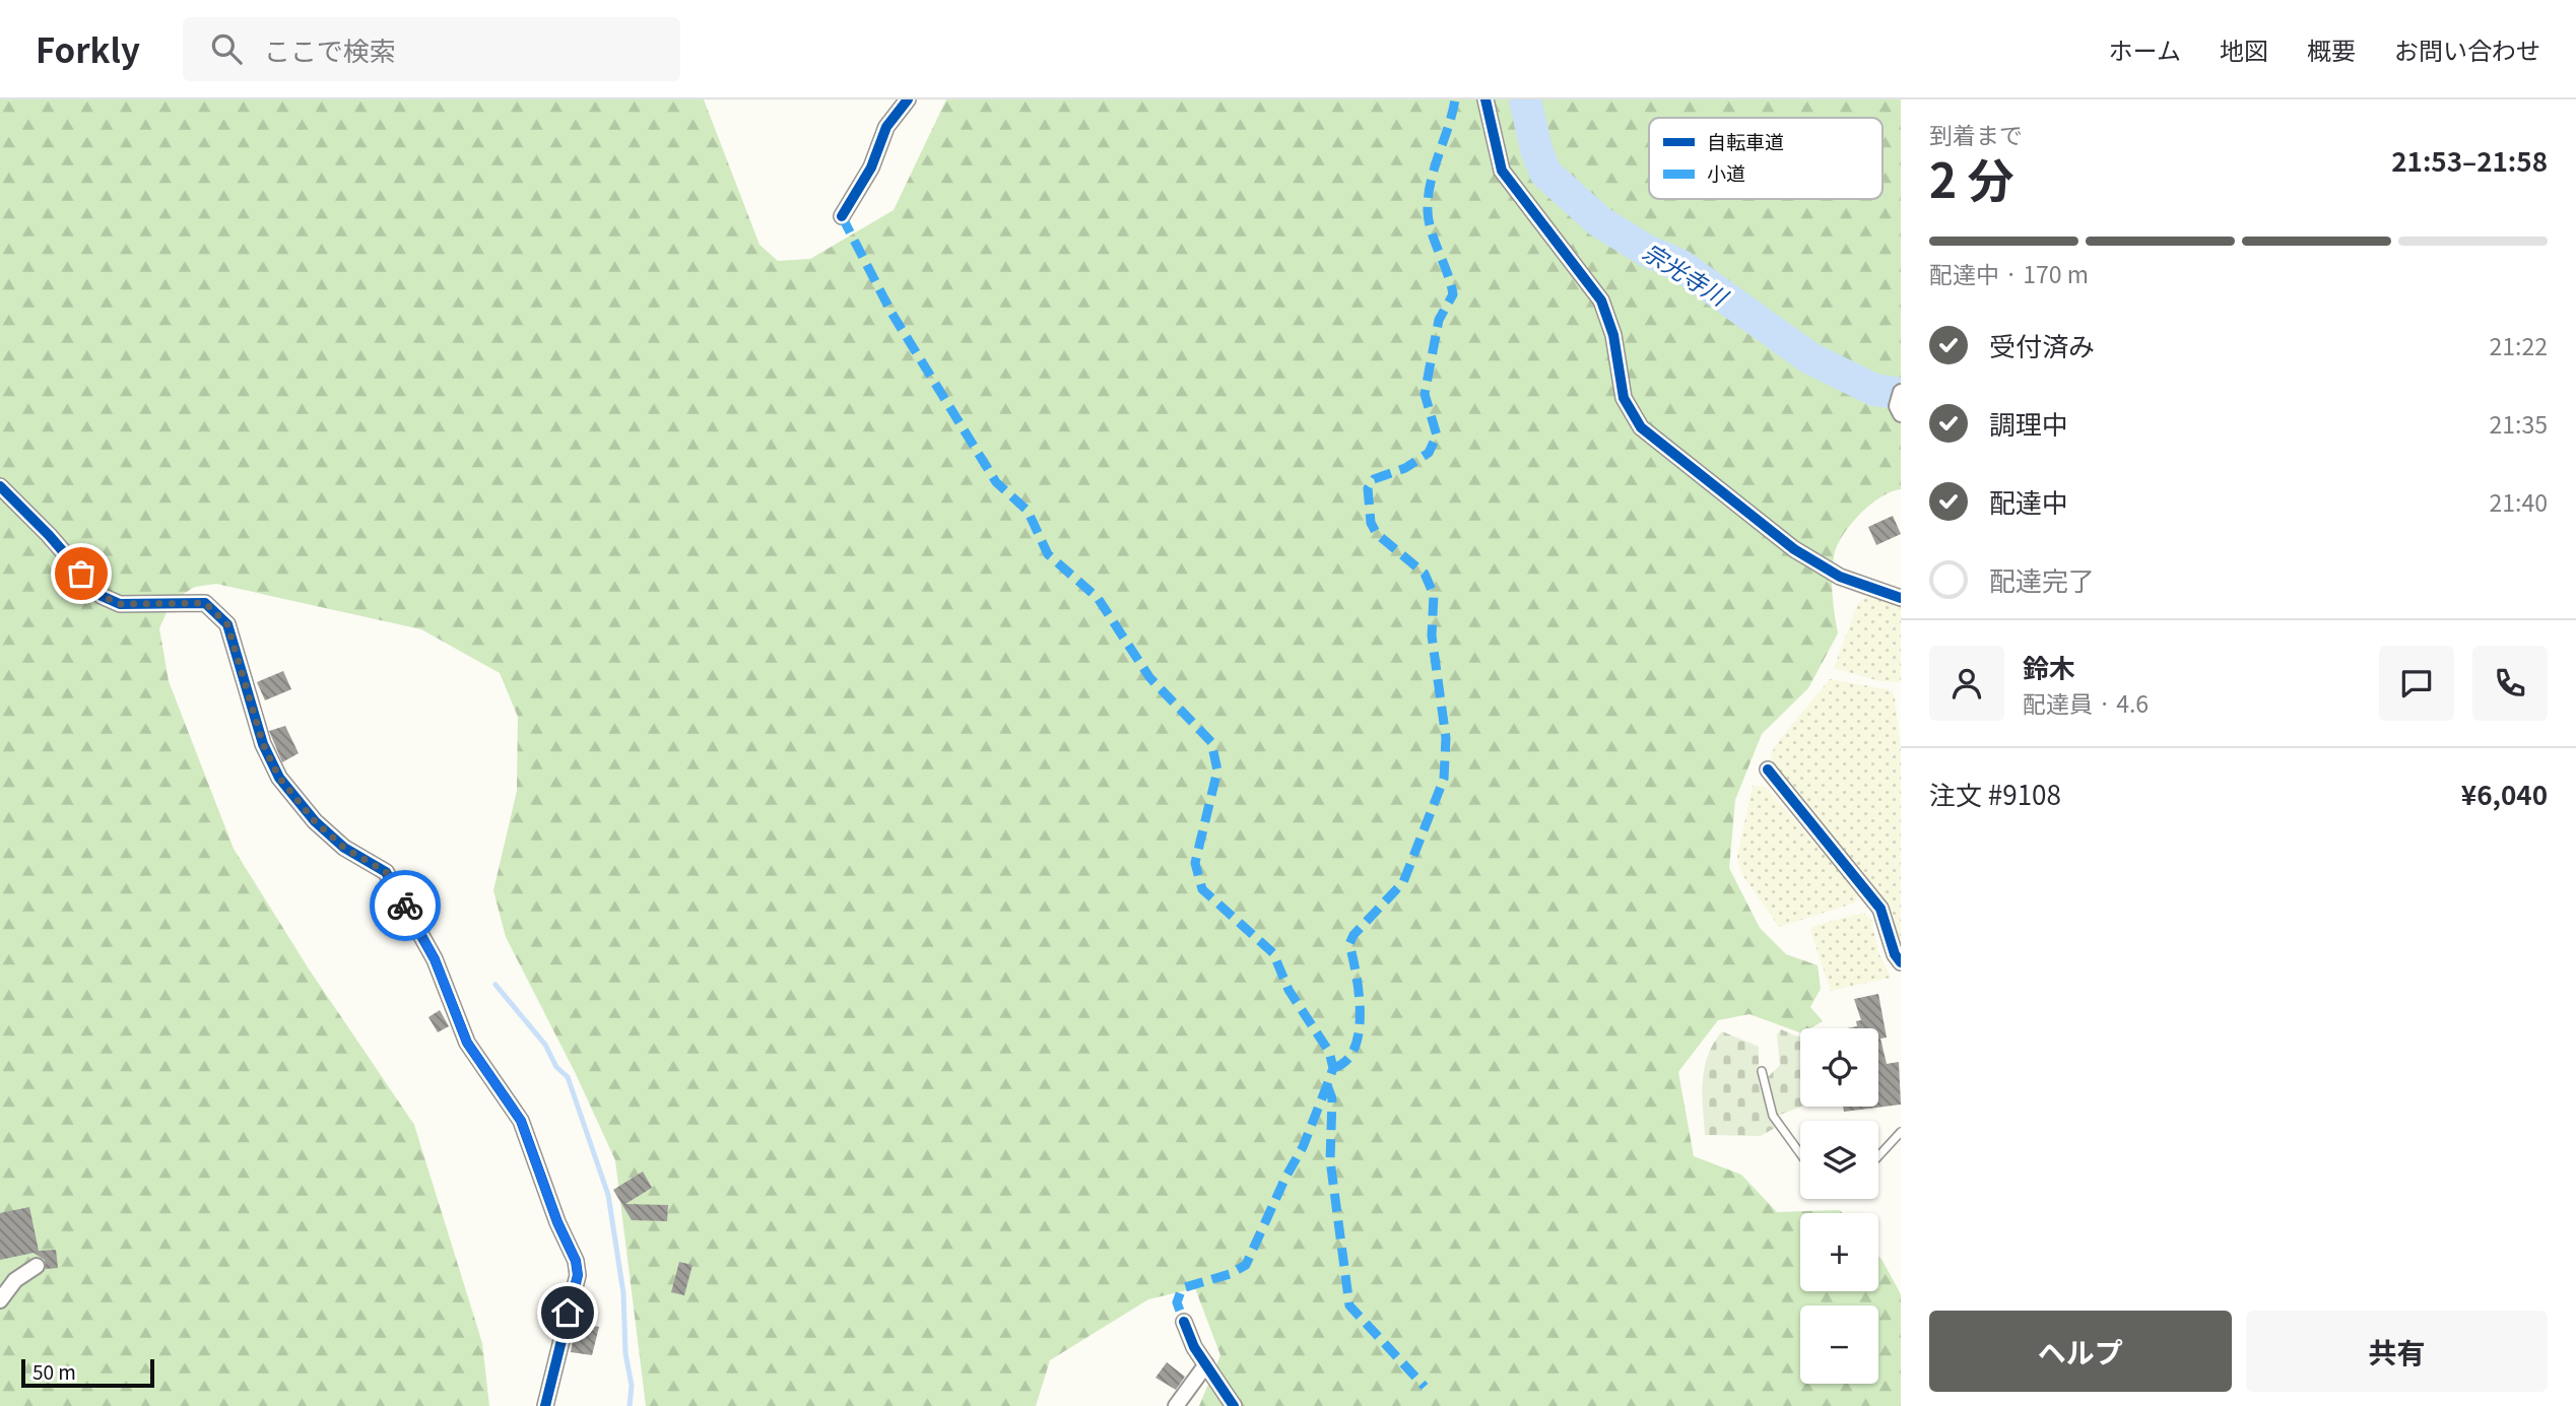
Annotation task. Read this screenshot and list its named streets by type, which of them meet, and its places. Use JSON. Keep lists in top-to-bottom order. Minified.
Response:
{"water":["宗光寺川"],"legend":["自転車道","小道"],"scale_bar":"50 m","page":{"header":"Forkly","search":"ここで検索","nav":["ホーム","地図","概要","お問い合わせ"],"heading":["2 分","到着まで","21:53–21:58"],"panel":["鈴木","配達員 · 4.6","注文 #9108","¥6,040"],"bar":"配達中 · 170 m","list":[["受付済み","21:22"],["調理中","21:35"],["配達中","21:40"],"配達完了"],"map_buttons":["+","−"],"buttons":["ヘルプ","共有"],"scale":"50 m"}}
